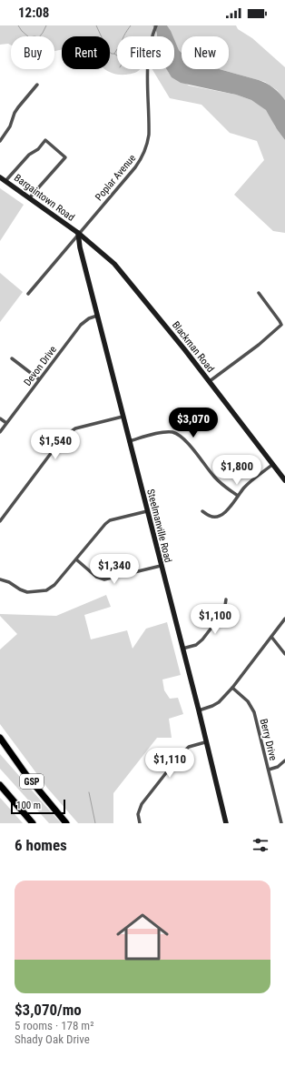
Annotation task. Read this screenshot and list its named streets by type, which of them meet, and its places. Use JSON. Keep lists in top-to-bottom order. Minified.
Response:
{"streets":{"highway":["GSP"],"main road":["Bargaintown Road","Blackman Road","Steelmanville Road"],"street":["Poplar Avenue","Devon Drive","Berry Drive"]},"crossings":[["Poplar Avenue","Bargaintown Road"],["Poplar Avenue","Blackman Road"],["Poplar Avenue","Steelmanville Road"],["Bargaintown Road","Blackman Road"],["Bargaintown Road","Steelmanville Road"],["Blackman Road","Steelmanville Road"],["Devon Drive","Steelmanville Road"]],"scale_bar":"100 m","page":{"status":"12:08","chip":["Buy","Rent","Filters","New"],"price":["$3,070","$1,540","$1,800","$1,340","$1,100","$1,110"],"scale":"100 m","heading":"6 homes","list":[{"name":"$3,070/mo","note":"5 rooms · 178 m² · Shady Oak Drive"}]}}
